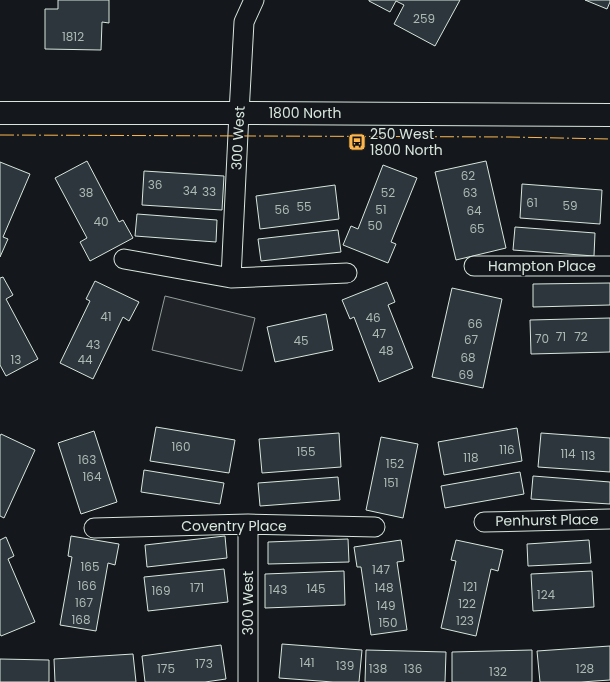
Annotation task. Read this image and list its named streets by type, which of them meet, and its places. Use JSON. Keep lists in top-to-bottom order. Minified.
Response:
{"streets":{"street":["1800 North","300 West","Hampton Place","Penhurst Place","Coventry Place"]},"crossings":[["1800 North","300 West"],["300 West","Coventry Place"]],"places":{"bus stop":["250 West 1800 North"]},"house_numbers":["259","1812","62","36","34","33","38","52","63","61","59","55","56","51","64","40","50","65","41","46","66","47","71","72","70","67","45","43","48","68","13","44","69","160","116","155","114","113","118","163","152","164","151","165","147","166","121","171","148","145","143","169","124","167","122","149","168","123","150","141","173","139","175","138","136","128","132"]}
